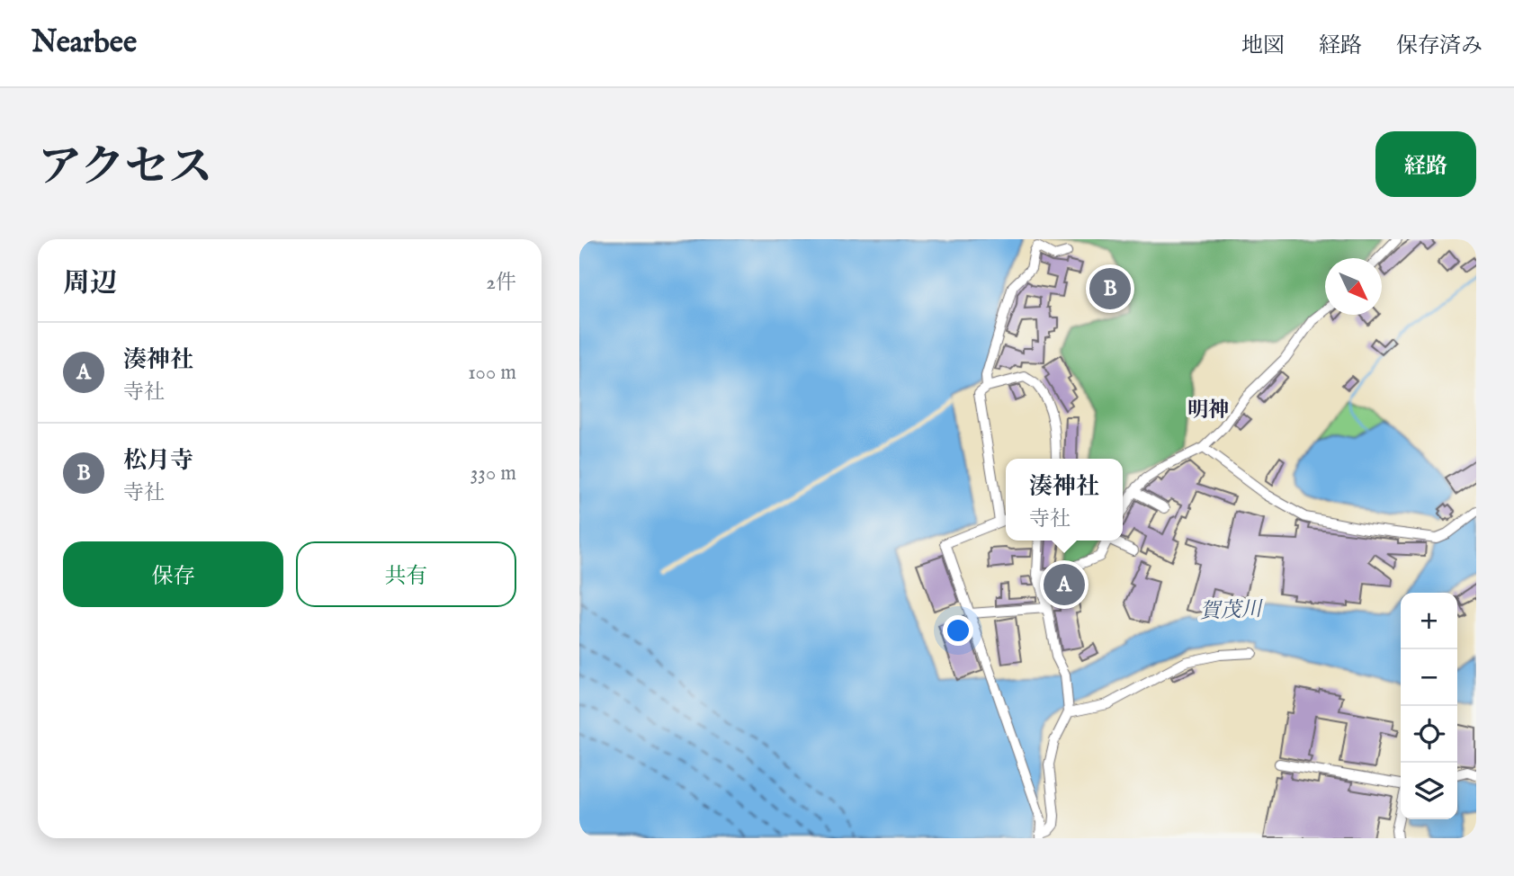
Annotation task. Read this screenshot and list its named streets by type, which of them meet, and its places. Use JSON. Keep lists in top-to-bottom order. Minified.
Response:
{"districts":["明神"],"water":["賀茂川"],"north":"bottom right","page":{"header":"Nearbee","nav":["地図","経路","保存済み"],"title":"アクセス","buttons":["経路",["保存","共有"]],"heading":["周辺","2件"],"pins":["B","A"],"list":[{"mark":"A","name":"湊神社","note":"寺社","value":"100 m"},{"mark":"B","name":"松月寺","note":"寺社","value":"330 m"}],"popup":["湊神社","寺社"],"map_buttons":["+","−"]}}
